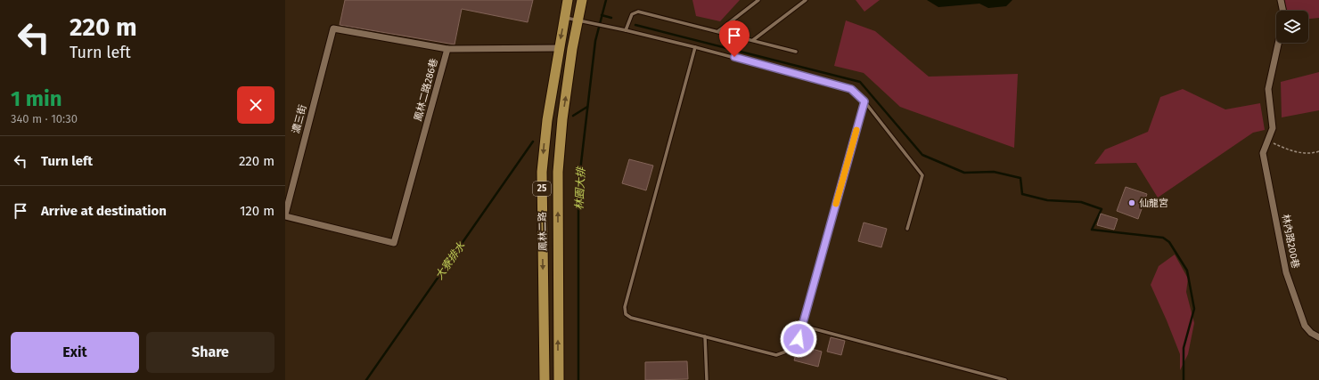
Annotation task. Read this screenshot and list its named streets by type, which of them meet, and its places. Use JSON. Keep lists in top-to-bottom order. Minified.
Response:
{"streets":{"main road":["25","鳳林二路"],"street":["鳳林二路286巷","濃三街","林內路200巷"]},"crossings":[["鳳林二路286巷","濃三街"],["鳳林二路286巷","鳳林二路"]],"water":["林園大排","大寮排水"],"places":["仙龍宮"],"page":{"turn":["220 m","Turn left"],"heading":["1 min","340 m · 10:30"],"list":[{"name":"Turn left","value":"220 m"},{"name":"Arrive at destination","value":"120 m"}],"buttons":["Exit","Share"]}}
